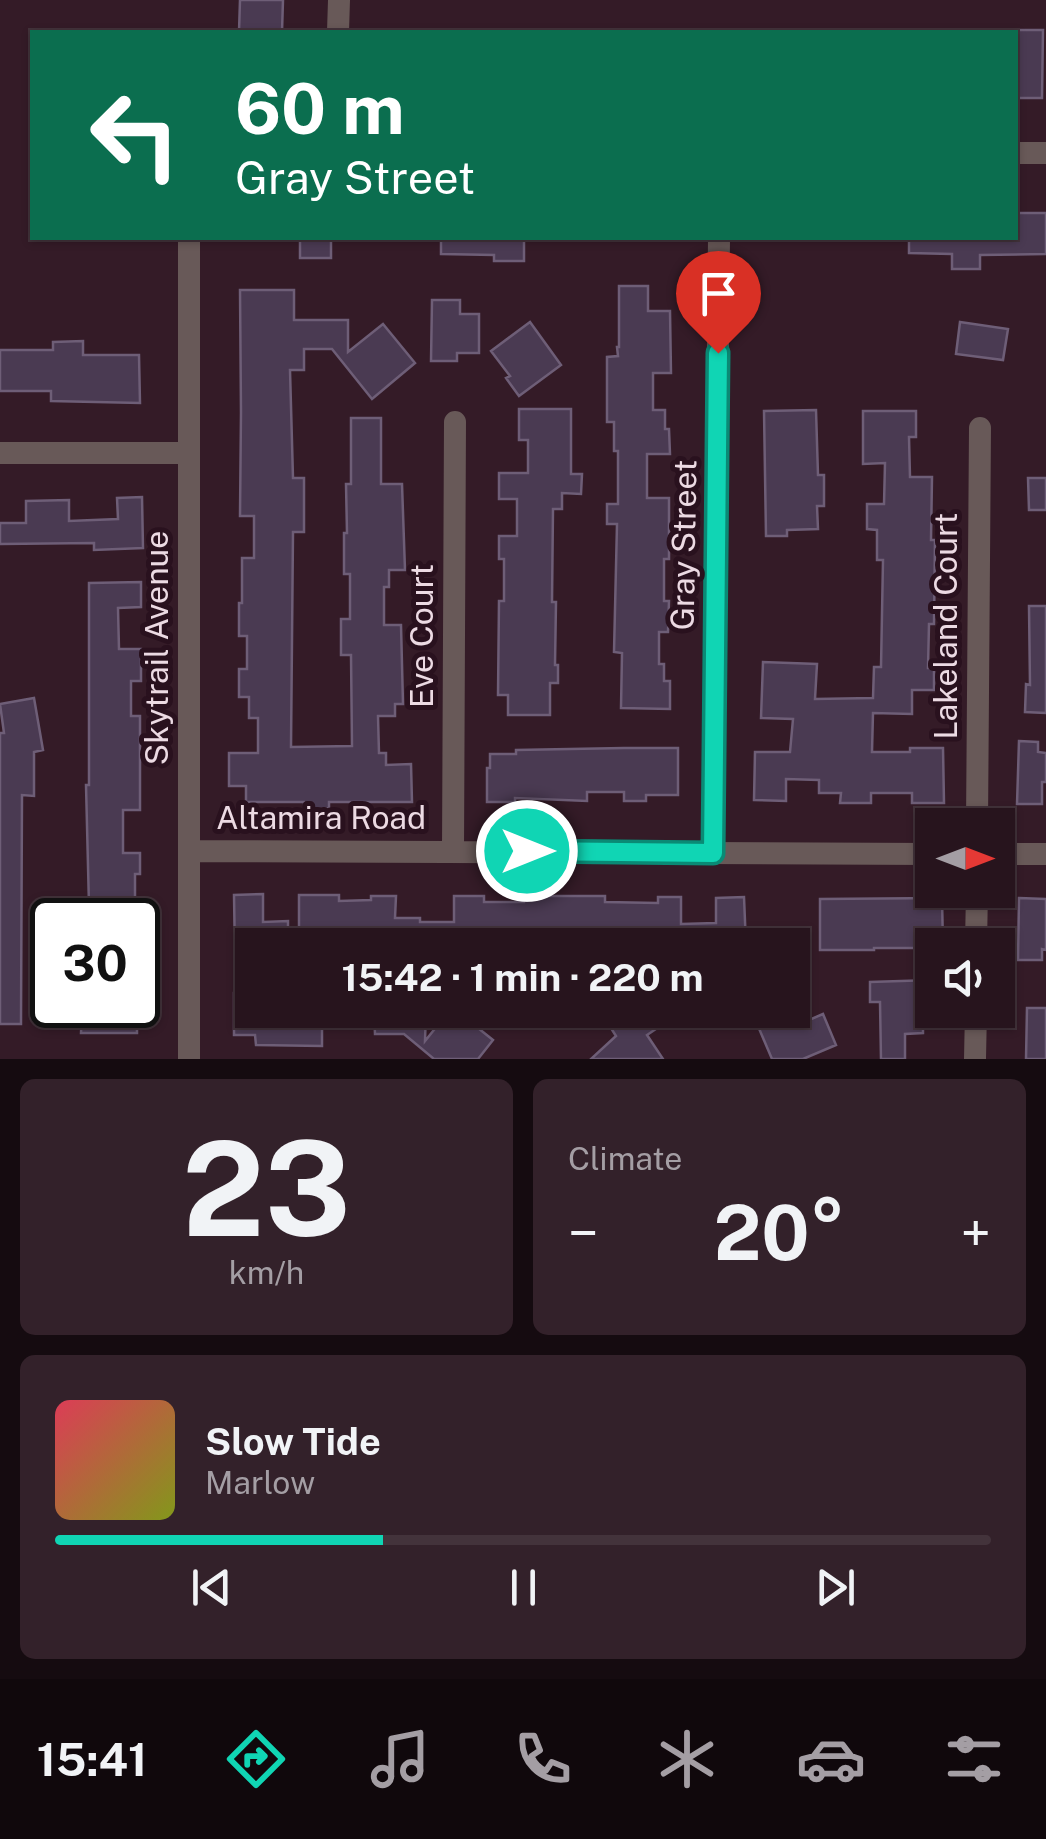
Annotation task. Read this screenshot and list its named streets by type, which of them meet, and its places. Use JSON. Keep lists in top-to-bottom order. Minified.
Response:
{"streets":{"street":["Gray Street","Lakeland Court","Eve Court","Skytrail Avenue","Altamira Road"]},"crossings":[["Gray Street","Altamira Road"],["Eve Court","Altamira Road"],["Skytrail Avenue","Altamira Road"]],"north":"right","page":{"turn":["60 m","Gray Street"],"limit":"30","trip":"15:42 · 1 min · 220 m","tile":[["23","km/h"],"Climate"],"heat":["−","20°","+"],"song":["Slow Tide","Marlow"],"tabs":"15:41"}}
